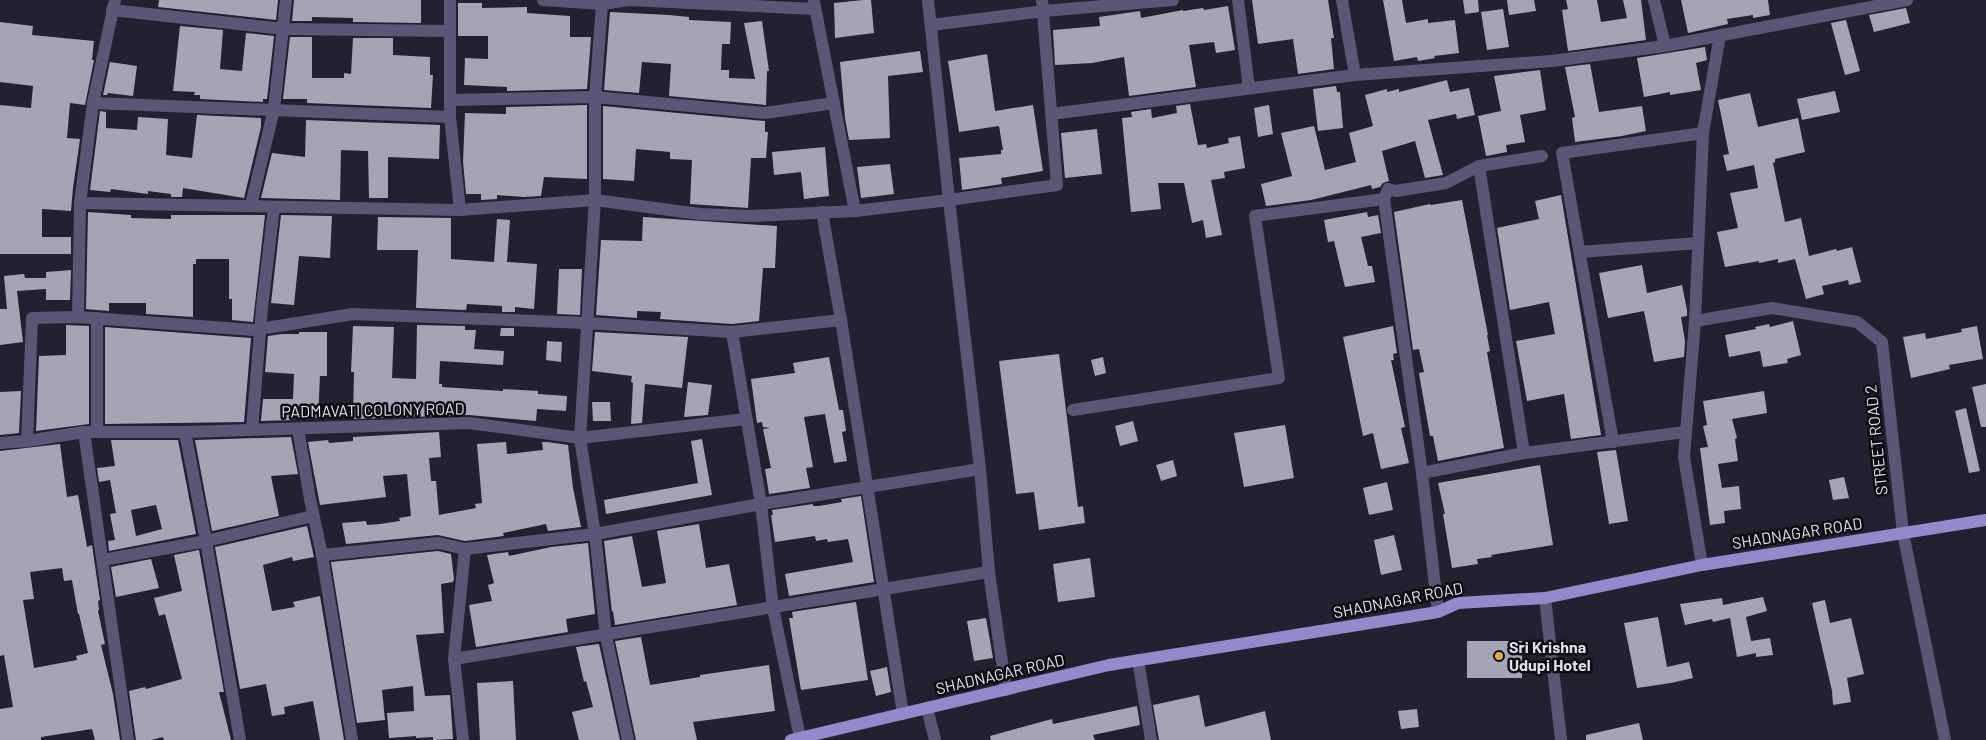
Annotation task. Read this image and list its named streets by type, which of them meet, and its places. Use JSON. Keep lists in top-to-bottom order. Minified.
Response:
{"streets":{"main road":["SHADNAGAR ROAD"],"street":["PADMAVATI COLONY ROAD","STREET ROAD 2"]},"crossings":[["STREET ROAD 2","SHADNAGAR ROAD"]],"places":["Sri Krishna Udupi Hotel"]}
